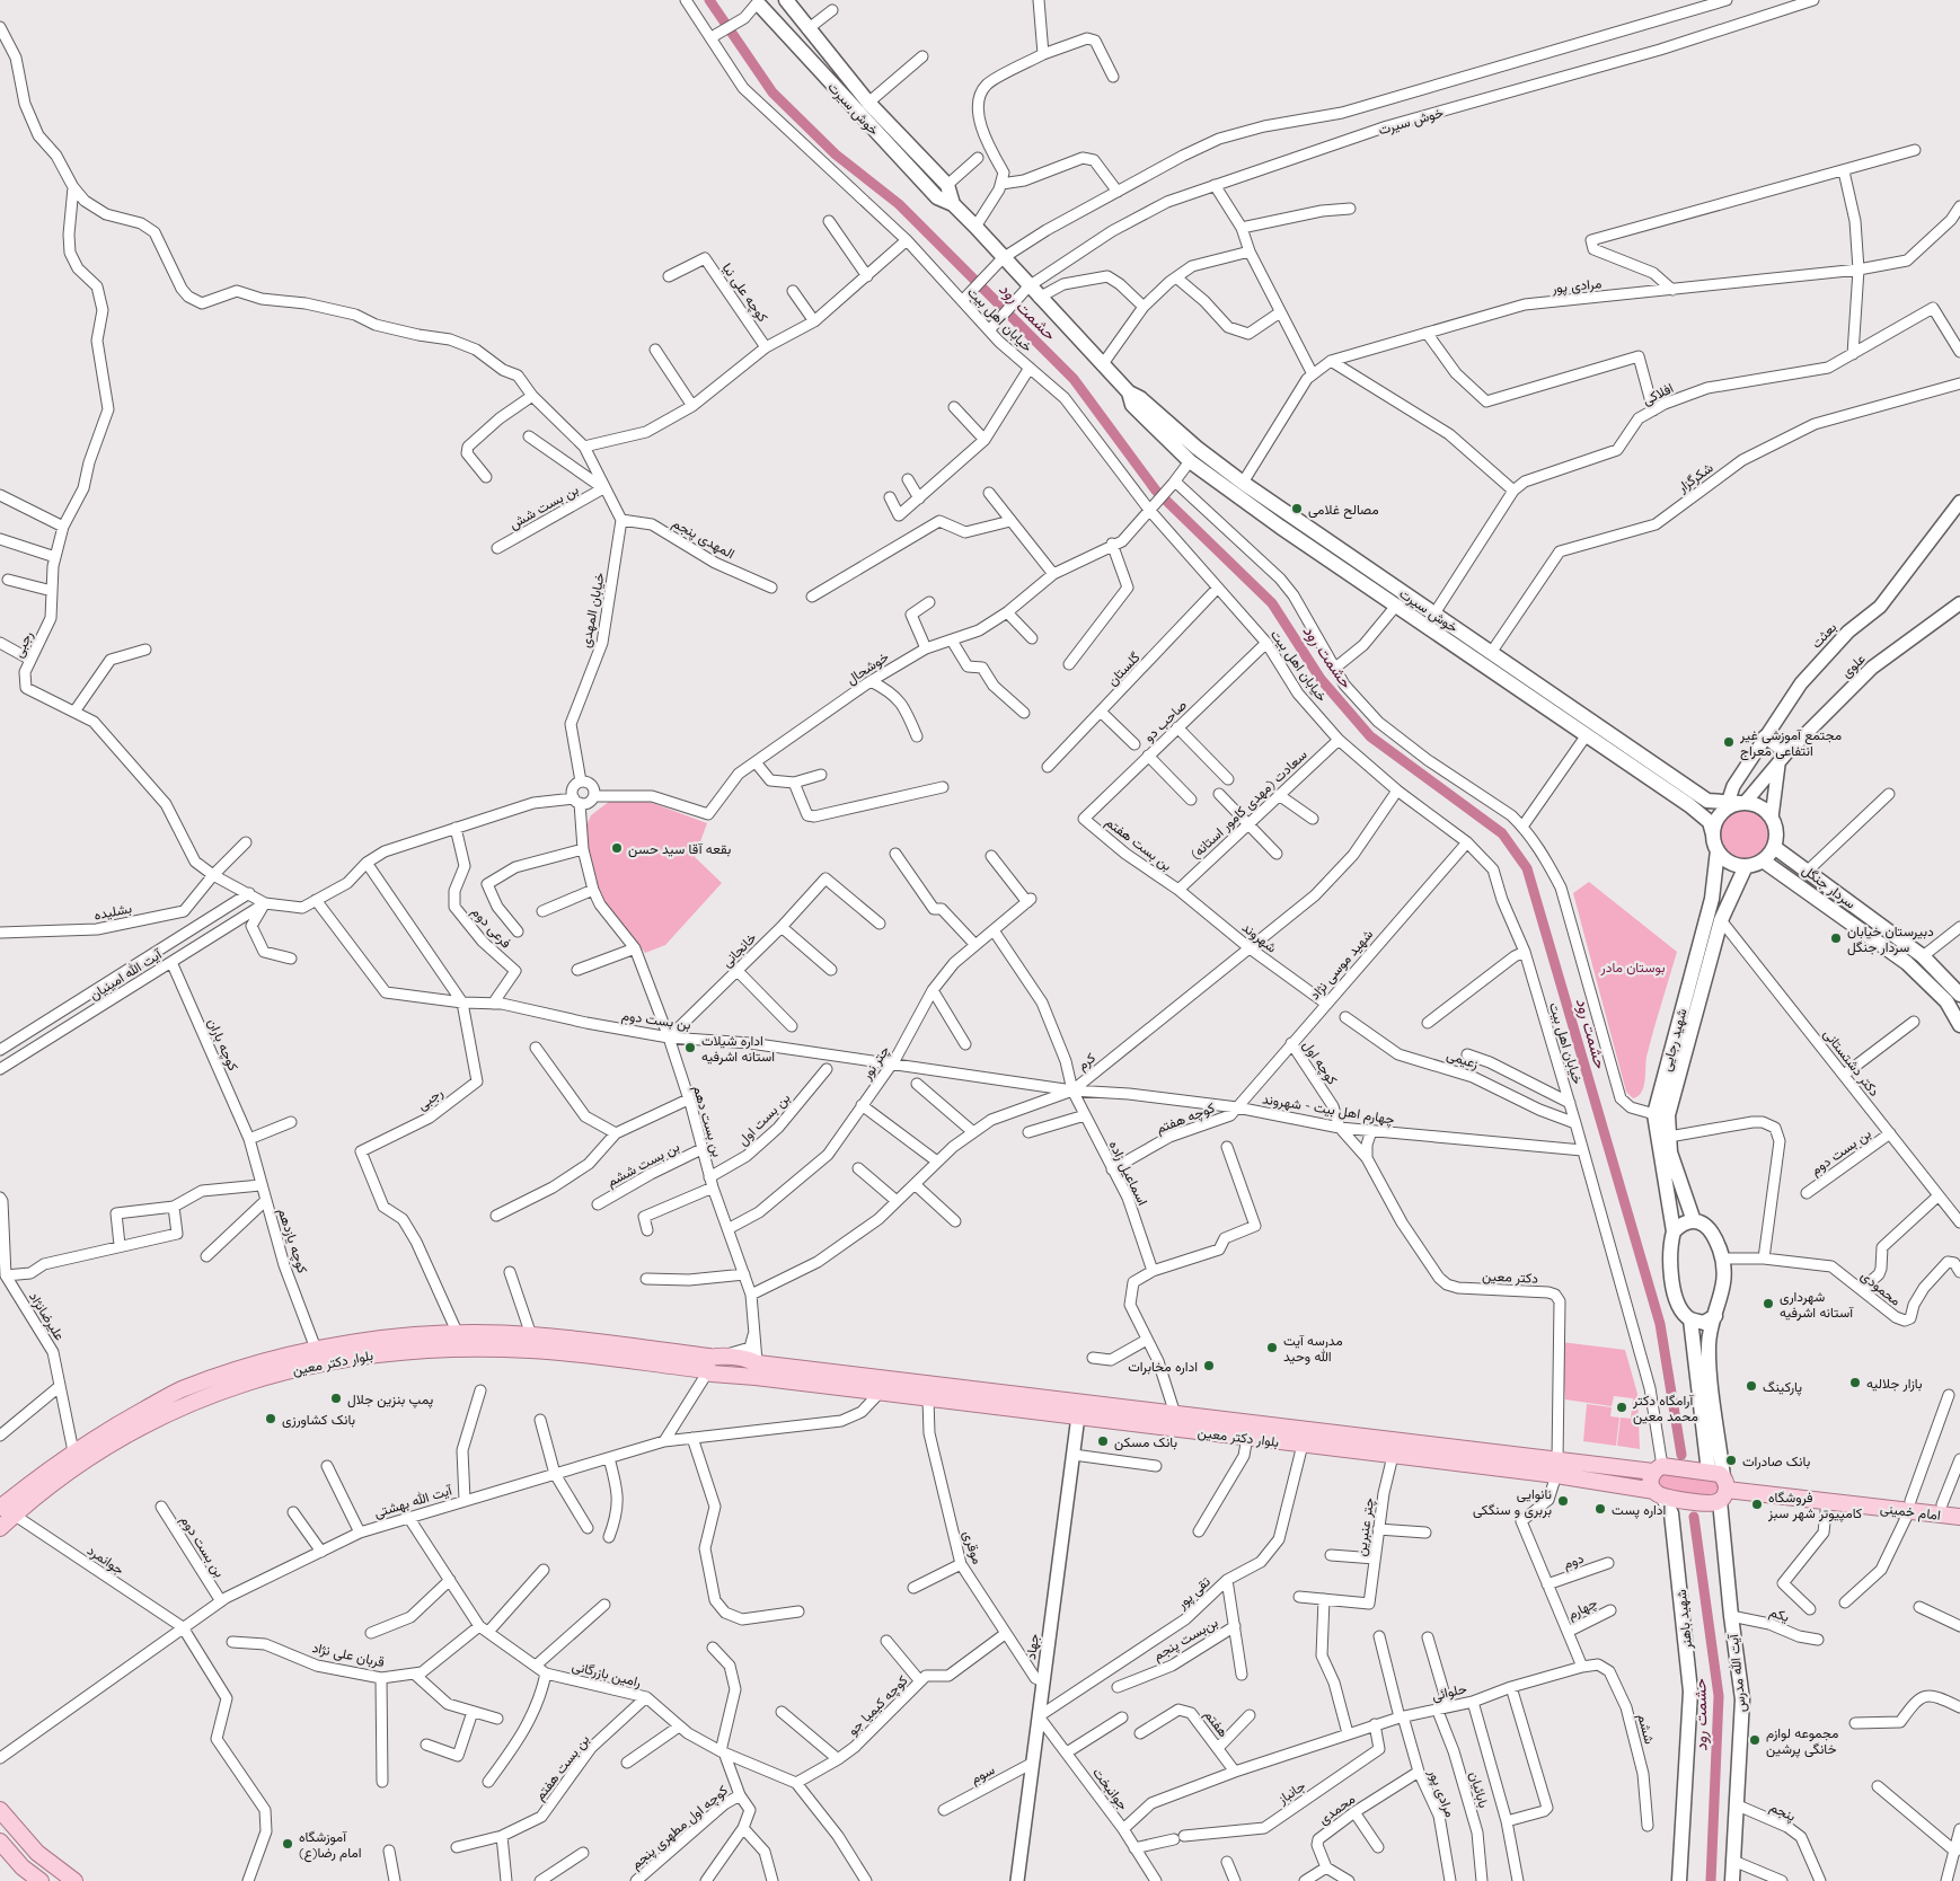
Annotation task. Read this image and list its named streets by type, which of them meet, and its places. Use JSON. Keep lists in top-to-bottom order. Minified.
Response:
{"streets":{"main road":["خوش سیرت","سردار جنگل","شهید رجایی","بلوار دکتر معین","امام خمینی","شهید باهنر","آیت الله مدرس"],"street":["مرادی پور","کوچه علی نیا","خیابان اهل بیت","افلاکی","شکرگزار","بن بست شش","المهدی پنجم","خيابان المهدی","بعثت","رجبی","علوی","خوشحال","گلستان","صاحب دو","سعادت (مهدی کامور استانه)","بن بست هفتم","بشلیده","فرعی دوم","شهروند","خانجانی","شهید موسی نژاد","آیت الله امینیان","بن بست دوم","کوچه باران","زعیمی","کرم","چتر نور","کوچه اول","دکتر دشتستانی","چهارم اهل بیت - شهروند","کوچه هفتم","بن بست اول","بن بست دهم","بن بست ششم","اسماعیل زاده","کوچه یازدهم","دکتر معین","محمودی","علیرضانژاد","آیت الله بهشتی","چتر عنبرین","موقری","جوانمرد","دوم","تقی پور","چهارم","یکم","بن‌بست پنجم","جهاد","قربان علی نژاد","رامین بازرگانی","حلوائی","کوچه کیمیا جو","هفتم","ششم","سوم","جوانبخت","بابائیان","جانباز","محمدی","پنجم","کوچه اول مطهری پنجم"]},"crossings":[["خوش سیرت","مرادی پور"],["خوش سیرت","افلاکی"],["خوش سیرت","شکرگزار"],["خوش سیرت","بعثت"],["خوش سیرت","علوی"],["خوش سیرت","خوشحال"],["خوش سیرت","سردار جنگل"],["خوش سیرت","شهید رجایی"],["مرادی پور","حلوائی"],["مرادی پور","محمدی"],["خیابان اهل بیت","خوشحال"],["خیابان اهل بیت","گلستان"],["خیابان اهل بیت","صاحب دو"],["خیابان اهل بیت","سعادت (مهدی کامور استانه)"],["خیابان اهل بیت","شهید موسی نژاد"],["خیابان اهل بیت","زعیمی"],["خیابان اهل بیت","کرم"],["خیابان اهل بیت","چهارم اهل بیت - شهروند"],["خیابان اهل بیت","بلوار دکتر معین"],["المهدی پنجم","خيابان المهدی"],["خيابان المهدی","رجبی"],["خيابان المهدی","خوشحال"],["خيابان المهدی","بن بست دهم"],["بعثت","علوی"],["بعثت","سردار جنگل"],["بعثت","شهید رجایی"],["رجبی","خوشحال"],["رجبی","بشلیده"],["رجبی","فرعی دوم"],["رجبی","آیت الله امینیان"],["رجبی","بن بست دوم"],["رجبی","بن بست دهم"],["رجبی","بلوار دکتر معین"],["علوی","سردار جنگل"],["علوی","شهید رجایی"],["خوشحال","بن بست دهم"],["صاحب دو","بن بست هفتم"],["سعادت (مهدی کامور استانه)","بن بست هفتم"],["سعادت (مهدی کامور استانه)","شهروند"],["بن بست هفتم","شهروند"],["بن بست هفتم","رامین بازرگانی"],["سردار جنگل","شهید رجایی"],["فرعی دوم","بن بست دوم"],["شهروند","شهید موسی نژاد"],["شهروند","کرم"],["خانجانی","بن بست دوم"],["خانجانی","بن بست دهم"],["شهید موسی نژاد","کوچه اول"],["شهید موسی نژاد","چهارم اهل بیت - شهروند"],["شهید موسی نژاد","کوچه هفتم"],["آیت الله امینیان","کوچه باران"],["بن بست دوم","کرم"],["بن بست دوم","چتر نور"],["بن بست دوم","دکتر دشتستانی"],["بن بست دوم","چهارم اهل بیت - شهروند"],["بن بست دوم","بن بست دهم"],["بن بست دوم","اسماعیل زاده"],["بن بست دوم","آیت الله بهشتی"],["شهید رجایی","دکتر دشتستانی"],["کوچه باران","کوچه یازدهم"],["کرم","چهارم اهل بیت - شهروند"],["کرم","بن بست دهم"],["کرم","اسماعیل زاده"],["چتر نور","بن بست دهم"],["چتر نور","اسماعیل زاده"],["کوچه اول","چهارم اهل بیت - شهروند"],["کوچه اول","دکتر معین"],["چهارم اهل بیت - شهروند","کوچه هفتم"],["چهارم اهل بیت - شهروند","اسماعیل زاده"],["چهارم اهل بیت - شهروند","دکتر معین"],["کوچه هفتم","اسماعیل زاده"],["بن بست اول","بن بست دهم"],["بن بست دهم","بن بست ششم"],["بن بست دهم","بلوار دکتر معین"],["کوچه یازدهم","بلوار دکتر معین"],["دکتر معین","بلوار دکتر معین"],["علیرضانژاد","بلوار دکتر معین"],["بلوار دکتر معین","آیت الله بهشتی"],["بلوار دکتر معین","امام خمینی"],["بلوار دکتر معین","چتر عنبرین"],["بلوار دکتر معین","موقری"],["بلوار دکتر معین","جوانمرد"],["بلوار دکتر معین","تقی پور"],["بلوار دکتر معین","شهید باهنر"],["بلوار دکتر معین","جهاد"],["بلوار دکتر معین","آیت الله مدرس"],["آیت الله بهشتی","جوانمرد"],["آیت الله بهشتی","رامین بازرگانی"],["امام خمینی","آیت الله مدرس"],["موقری","جهاد"],["موقری","کوچه کیمیا جو"],["تقی پور","جهاد"],["تقی پور","جوانبخت"],["یکم","آیت الله مدرس"],["جهاد","سوم"],["جهاد","جوانبخت"],["قربان علی نژاد","رامین بازرگانی"],["رامین بازرگانی","کوچه کیمیا جو"],["آیت الله مدرس","پنجم"],["حلوائی","هفتم"],["حلوائی","ششم"],["حلوائی","جوانبخت"],["حلوائی","بابائیان"],["حلوائی","جانباز"]],"water":["حشمت رود"],"parks":["بوستان مادر"],"places":["مصالح غلامی","مجتمع آموزشی غیر انتفاعی معراج","بقعه آقا سید حسن","دبیرستان خیابان سردار جنگل","اداره شیلات استانه اشرفیه","شهرداری آستانه اشرفیه","مدرسه آیت الله وحید","اداره مخابرات","بازار جلالیه","پارکینگ","پمپ بنزین جلال","آرامگاه دکتر محمد معین","بانک کشاورزی","بانک مسکن","بانک صادرات","نانوایی بربری و سنگکی","فروشگاه کامپیوتر شهر سبز","اداره پست","مجموعه لوازم خانگی پرشین","آموزشگاه امام رضا(ع)"]}
